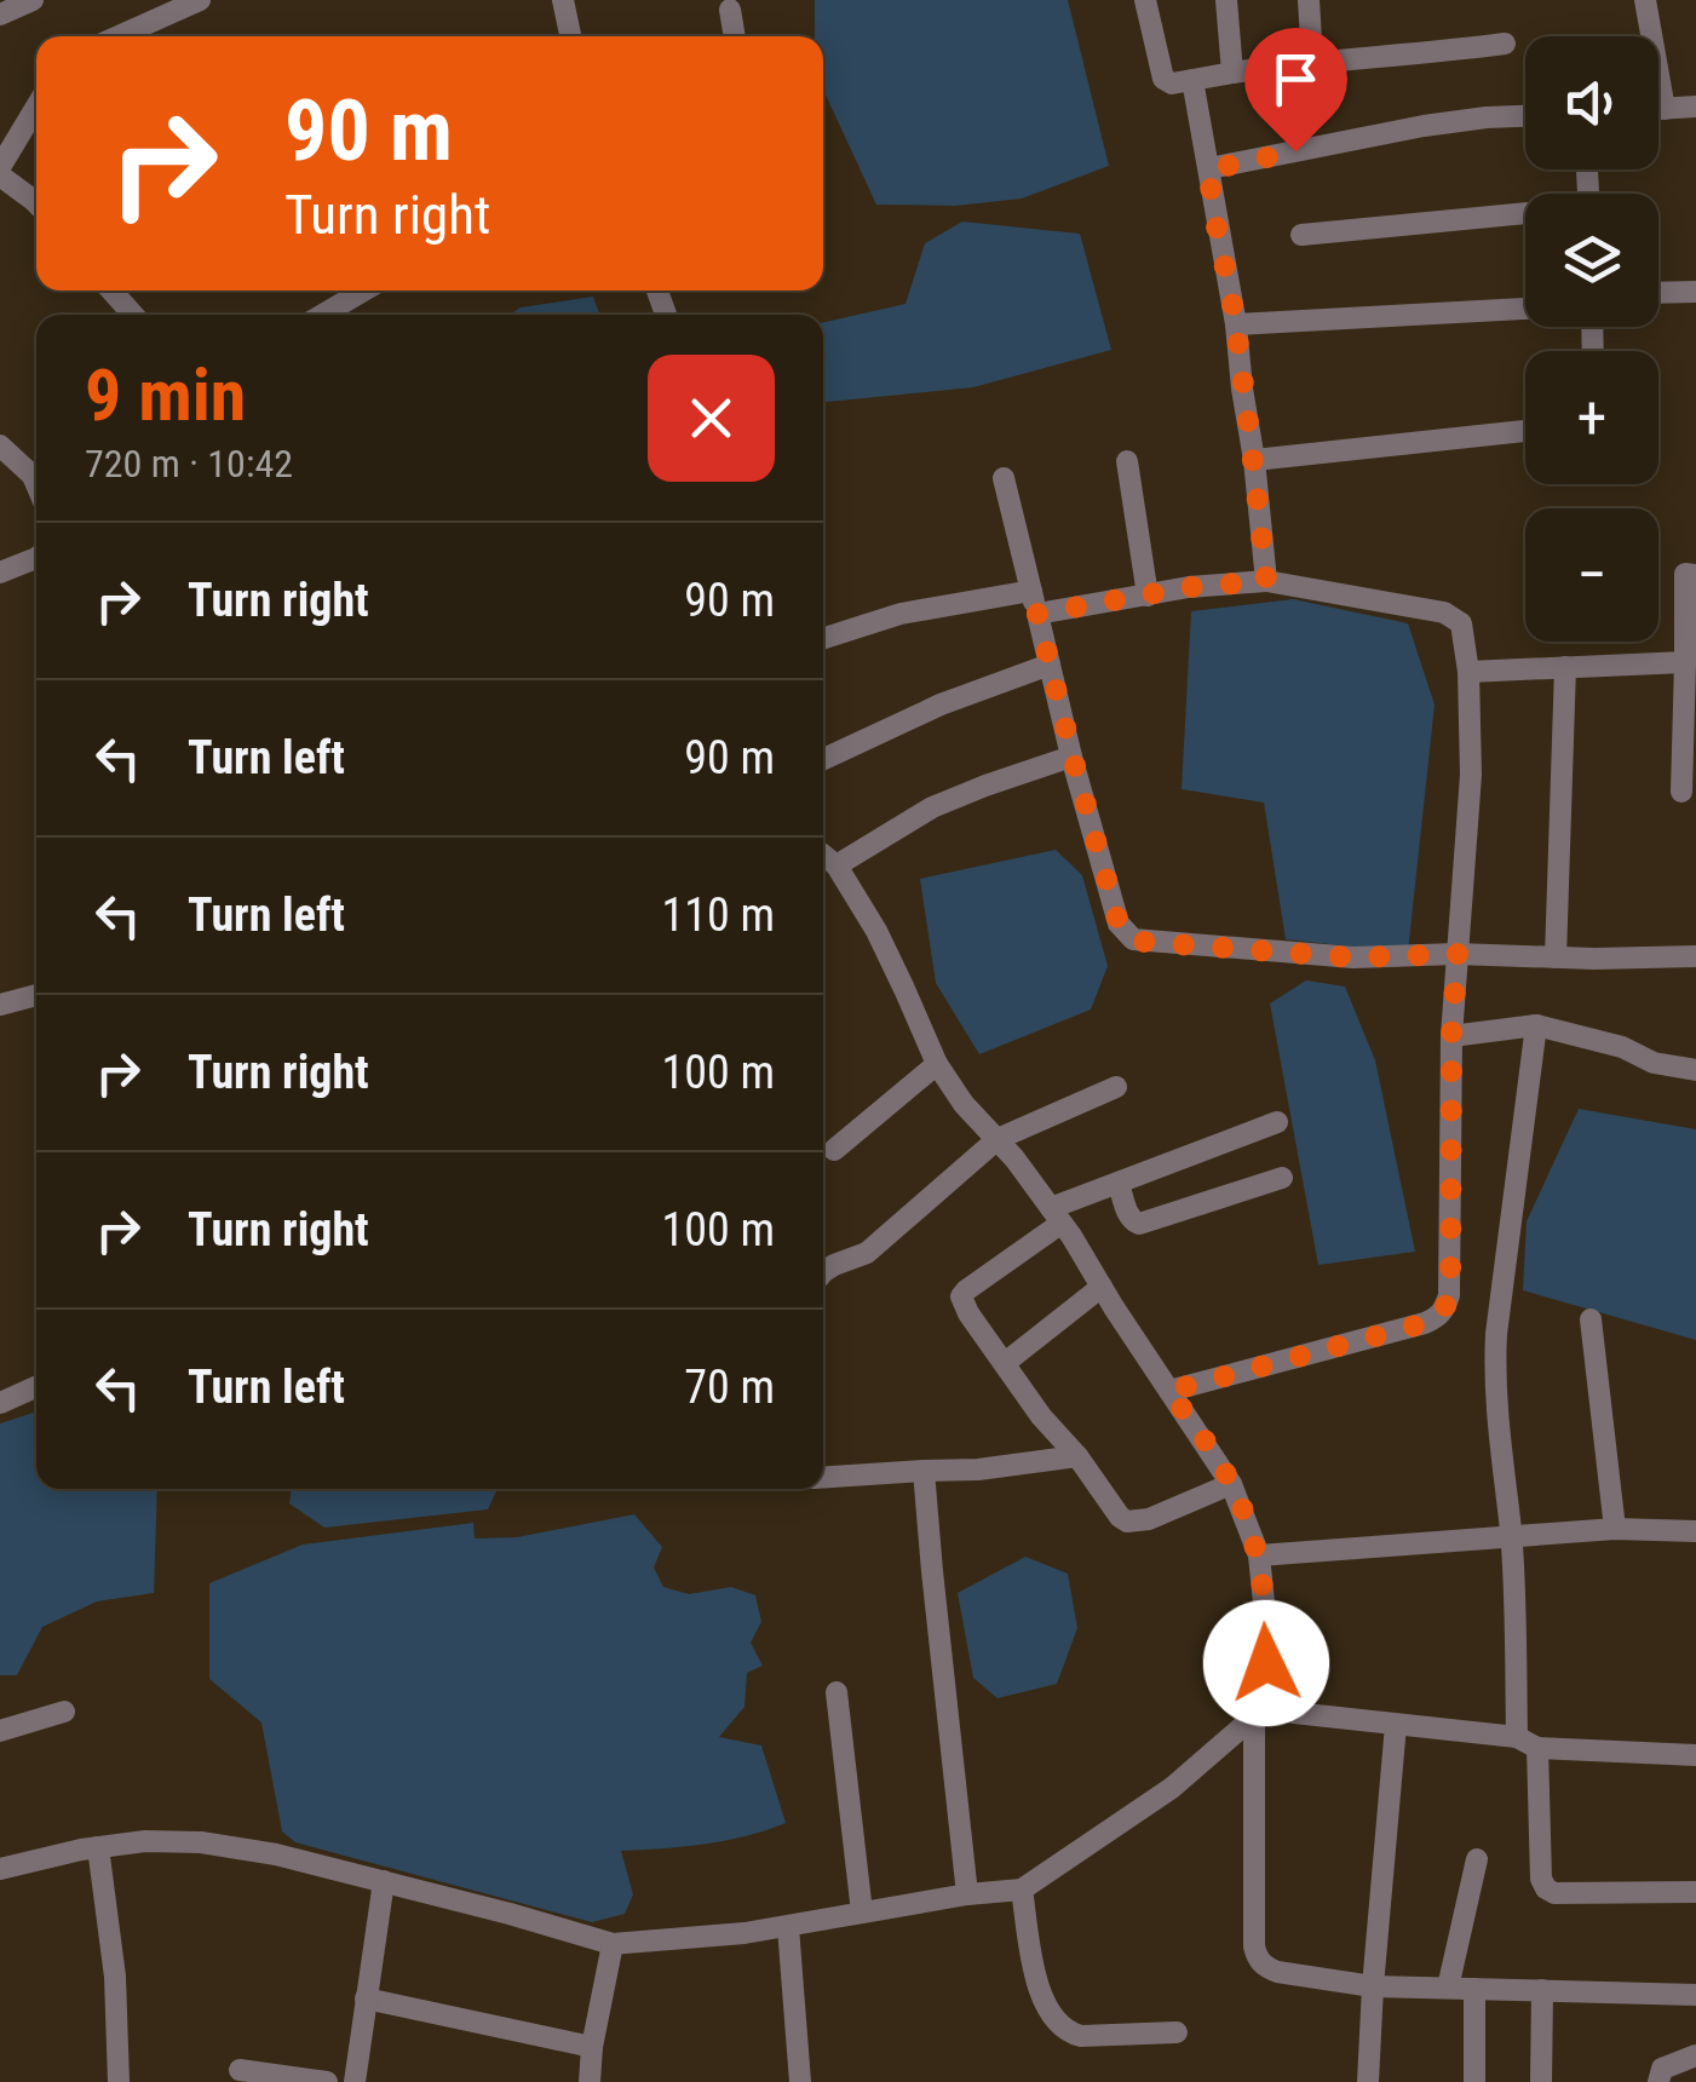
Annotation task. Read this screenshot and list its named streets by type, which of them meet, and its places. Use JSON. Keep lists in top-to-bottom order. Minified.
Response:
{"page":{"map_buttons":["+","−"],"turn":["90 m","Turn right"],"heading":["9 min","720 m · 10:42"],"list":[{"name":"Turn right","value":"90 m"},{"name":"Turn left","value":"90 m"},{"name":"Turn left","value":"110 m"},{"name":"Turn right","value":"100 m"},{"name":"Turn right","value":"100 m"},{"name":"Turn left","value":"70 m"}]}}
